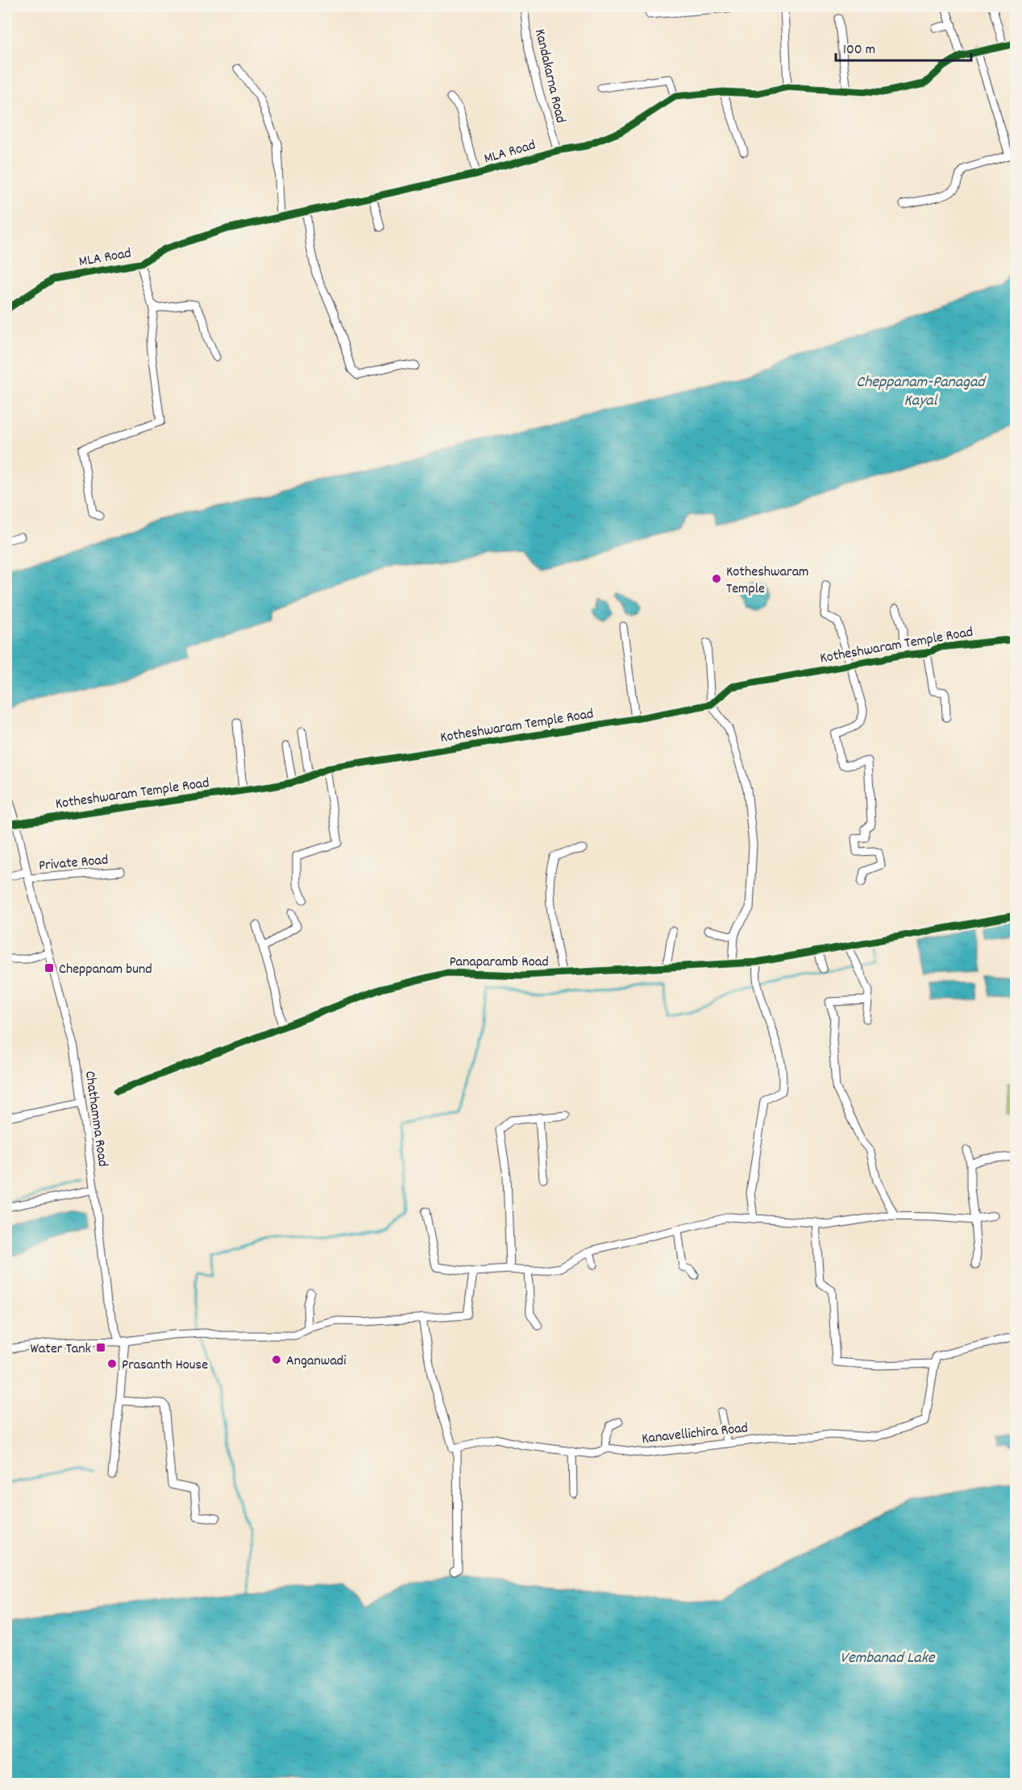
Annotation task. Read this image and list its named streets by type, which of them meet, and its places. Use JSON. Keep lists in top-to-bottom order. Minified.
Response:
{"streets":{"street":["Kandakarna Road","MLA Road","Kotheshwaram Temple Road","Private Road","Panaparamb Road","Chathamma Road","Kanavellichira Road"]},"crossings":[["Kandakarna Road","MLA Road"],["Kotheshwaram Temple Road","Chathamma Road"],["Private Road","Chathamma Road"]],"water":["Cheppanam-Panagad Kayal","Vembanad Lake"],"places":{"other":["Kotheshwaram Temple","Anganwadi","Prasanth House"],"transit":["Cheppanam bund","Water Tank"]},"scale_bar":"100 m"}
